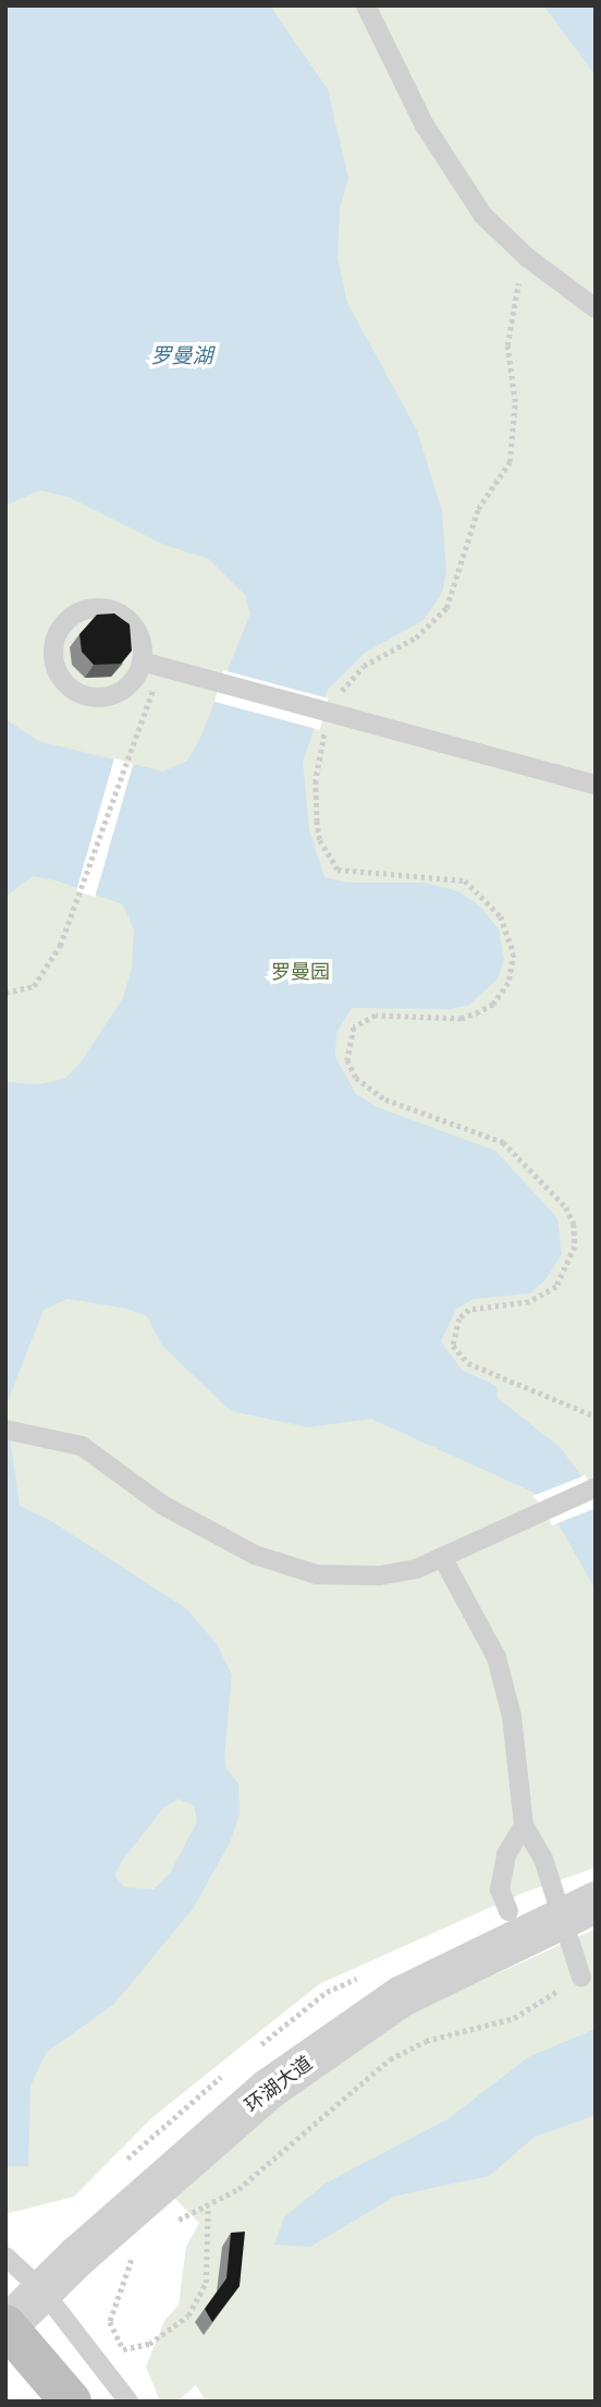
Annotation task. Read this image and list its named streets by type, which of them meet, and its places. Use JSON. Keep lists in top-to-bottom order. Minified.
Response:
{"streets":{"street":["环湖大道"]},"water":["罗曼湖"],"parks":["罗曼园"]}
